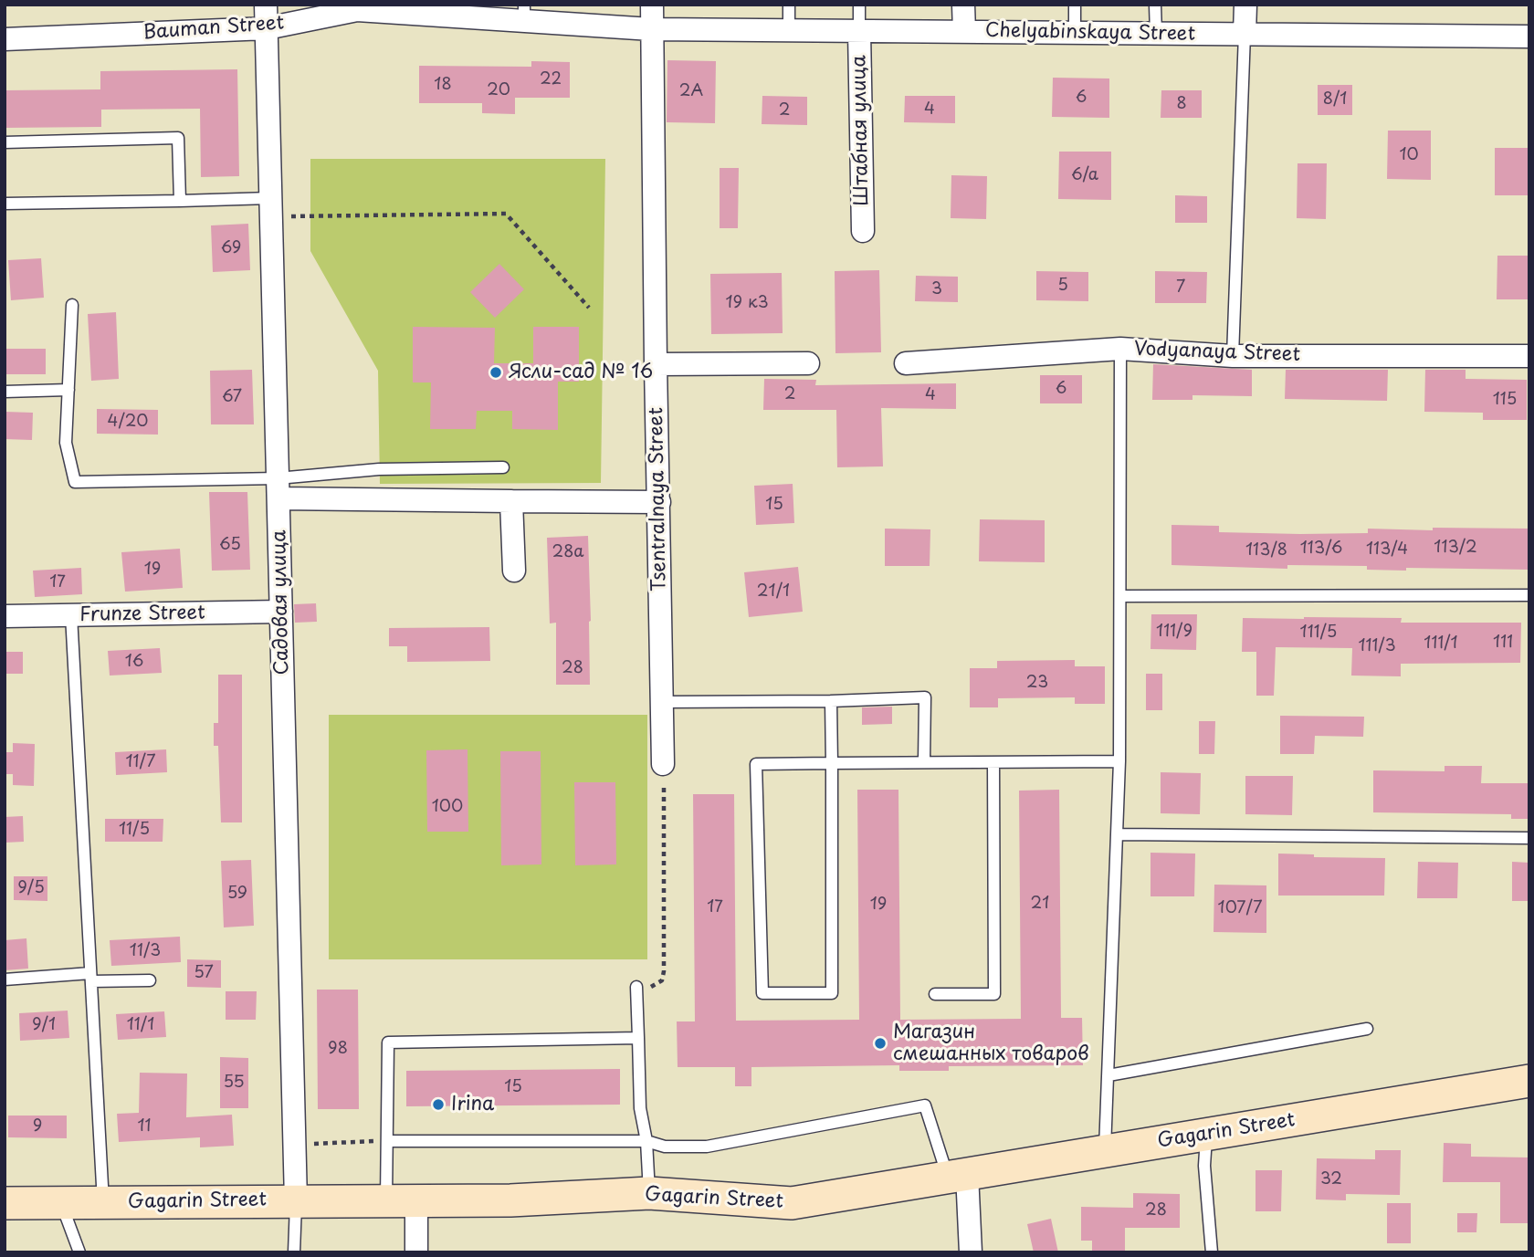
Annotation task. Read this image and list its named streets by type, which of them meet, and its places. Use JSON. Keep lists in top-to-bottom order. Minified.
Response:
{"streets":{"street":["Bauman Street","Chelyabinskaya Street","Штабная улица","Vodyanaya Street","Tsentralnaya Street","Садовая улица","Frunze Street","Gagarin Street"]},"crossings":[["Bauman Street","Chelyabinskaya Street"],["Bauman Street","Tsentralnaya Street"],["Bauman Street","Садовая улица"],["Chelyabinskaya Street","Штабная улица"],["Chelyabinskaya Street","Tsentralnaya Street"],["Садовая улица","Frunze Street"],["Садовая улица","Gagarin Street"]],"places":["Ясли-сад № 16","Магазин смешанных товаров","Irina"],"house_numbers":["22","18","20","2А","6","8/1","8","4","2","10","6/а","69","5","7","3","19 к3","6","2","4","67","115","4/20","15","65","113/2","113/6","113/4","113/8","28а","19","17","21/1","111/9","111/5","111","111/1","111/3","16","28","23","11/7","100","11/5","9/5","59","21","19","17","107/7","11/3","57","9/1","11/1","98","55","15","9","11","32","28"]}
